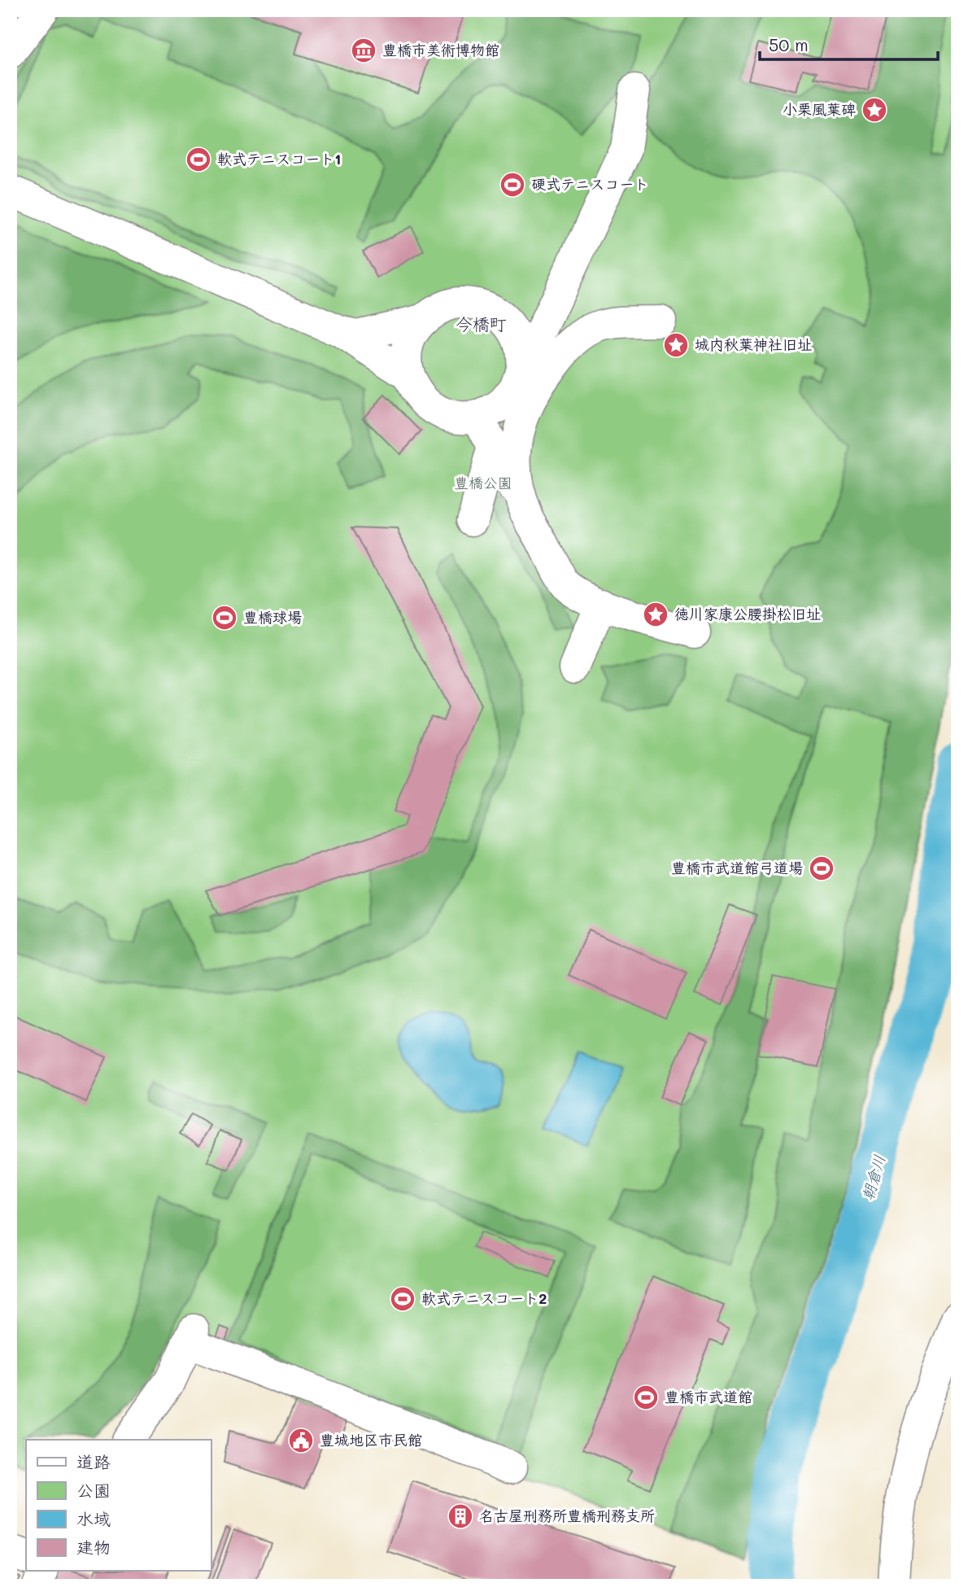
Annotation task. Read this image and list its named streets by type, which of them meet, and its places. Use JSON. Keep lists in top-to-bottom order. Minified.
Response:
{"districts":["今橋町"],"water":["朝倉川"],"parks":["豊橋公園"],"places":{"museum":["豊橋市美術博物館"],"place":["小栗風葉碑","城内秋葉神社旧址","徳川家康公腰掛松旧址"],"sports":["軟式テニスコート1","硬式テニスコート","豊橋球場","豊橋市武道館弓道場","軟式テニスコート2","豊橋市武道館"],"public building":["豊城地区市民館"],"building":["名古屋刑務所豊橋刑務支所"]},"legend":["道路","公園","水域","建物"],"scale_bar":"50 m"}
